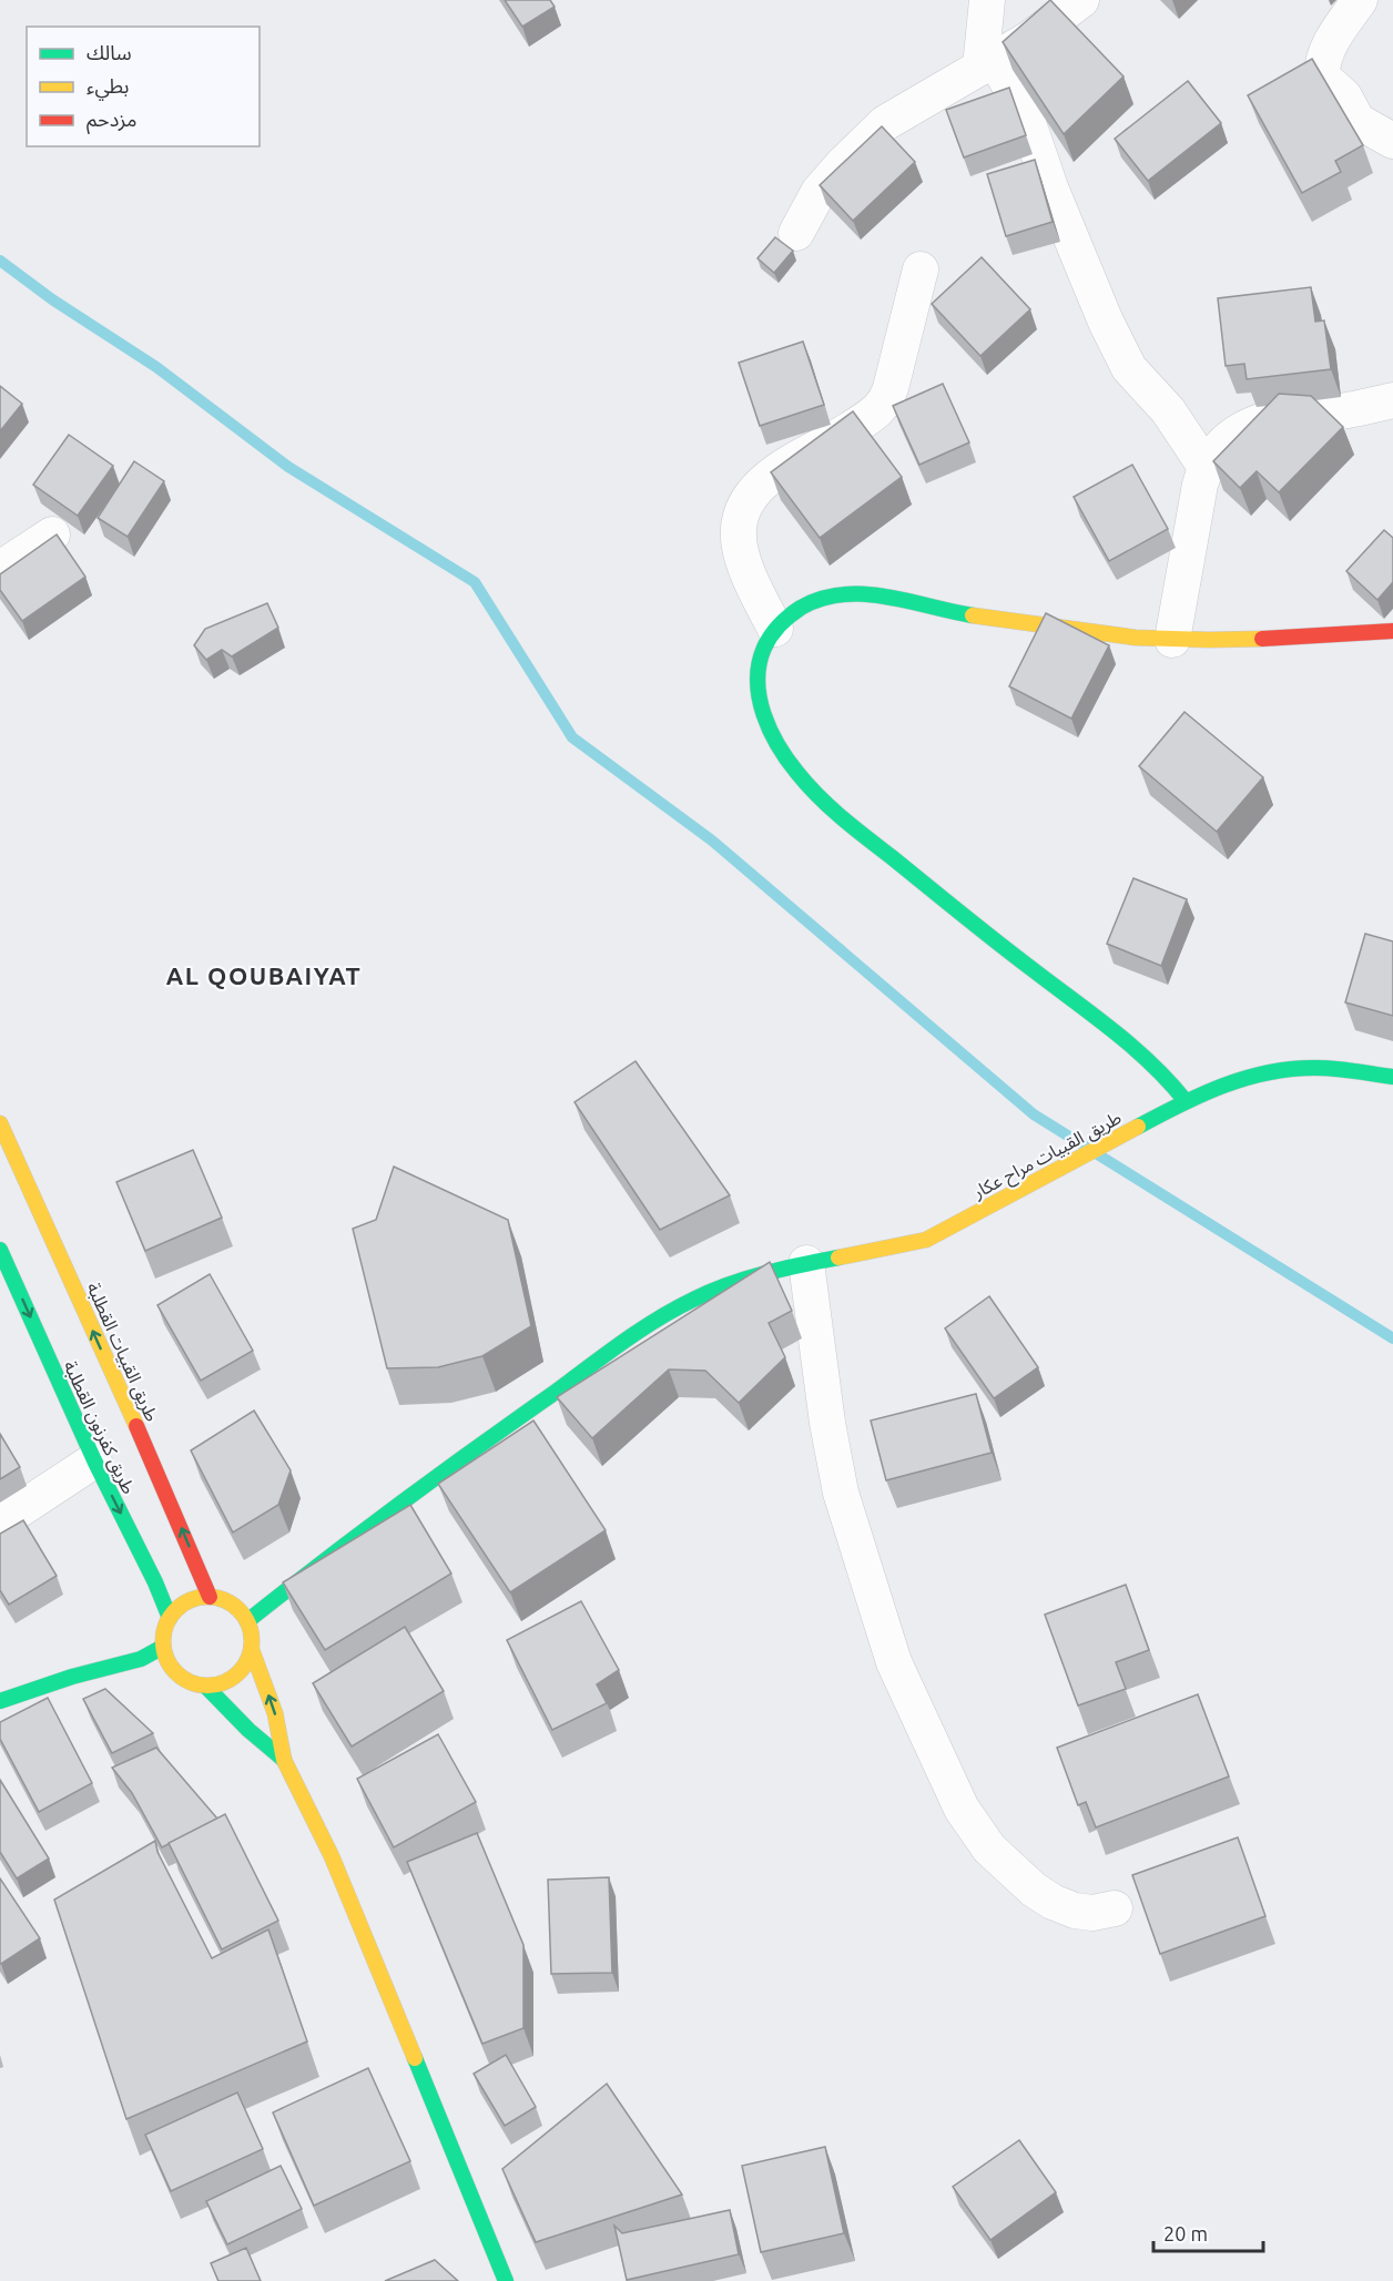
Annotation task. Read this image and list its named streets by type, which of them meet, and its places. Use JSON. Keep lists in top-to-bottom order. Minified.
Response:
{"streets":{"street":["طريق القبيات مراح عكار","طريق القبيات القطلبة","طريق كفرنون القطلبة"]},"crossings":[["طريق القبيات مراح عكار","طريق القبيات القطلبة"],["طريق القبيات مراح عكار","طريق كفرنون القطلبة"],["طريق القبيات القطلبة","طريق كفرنون القطلبة"]],"one_way":["طريق القبيات القطلبة","طريق كفرنون القطلبة"],"districts":["AL QOUBAIYAT"],"legend":["سالك","بطيء","مزدحم"],"scale_bar":"20 m"}
